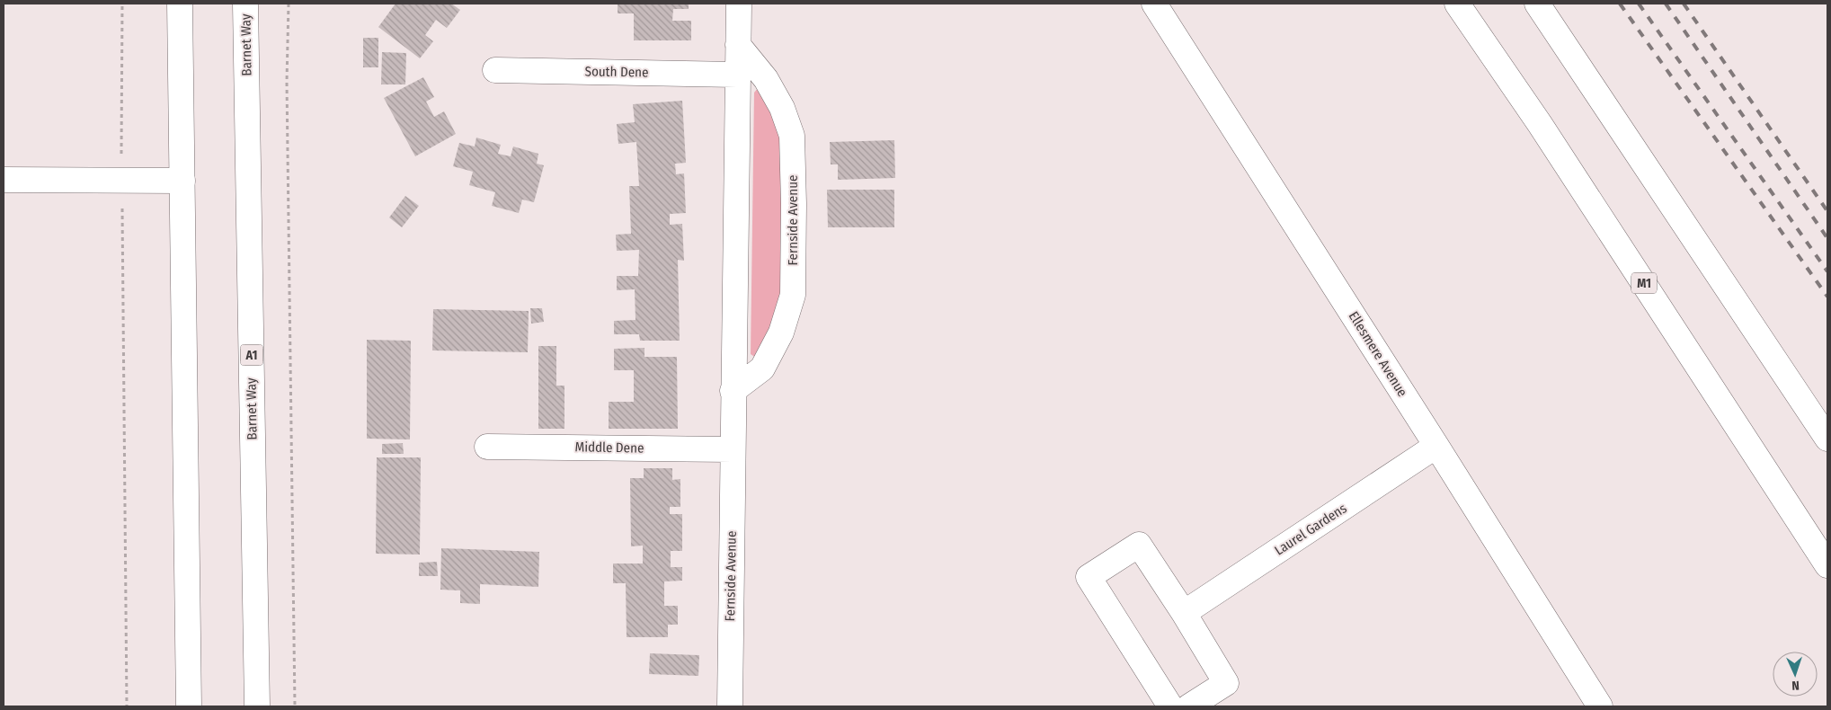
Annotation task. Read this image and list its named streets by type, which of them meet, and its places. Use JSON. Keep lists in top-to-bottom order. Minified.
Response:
{"streets":{"main road":["Barnet Way","South Dene","Fernside Avenue","M1","Ellesmere Avenue","A1","Middle Dene","Laurel Gardens"]},"crossings":[["South Dene","Fernside Avenue"],["Fernside Avenue","Middle Dene"],["Ellesmere Avenue","Laurel Gardens"]],"north":"bottom"}
